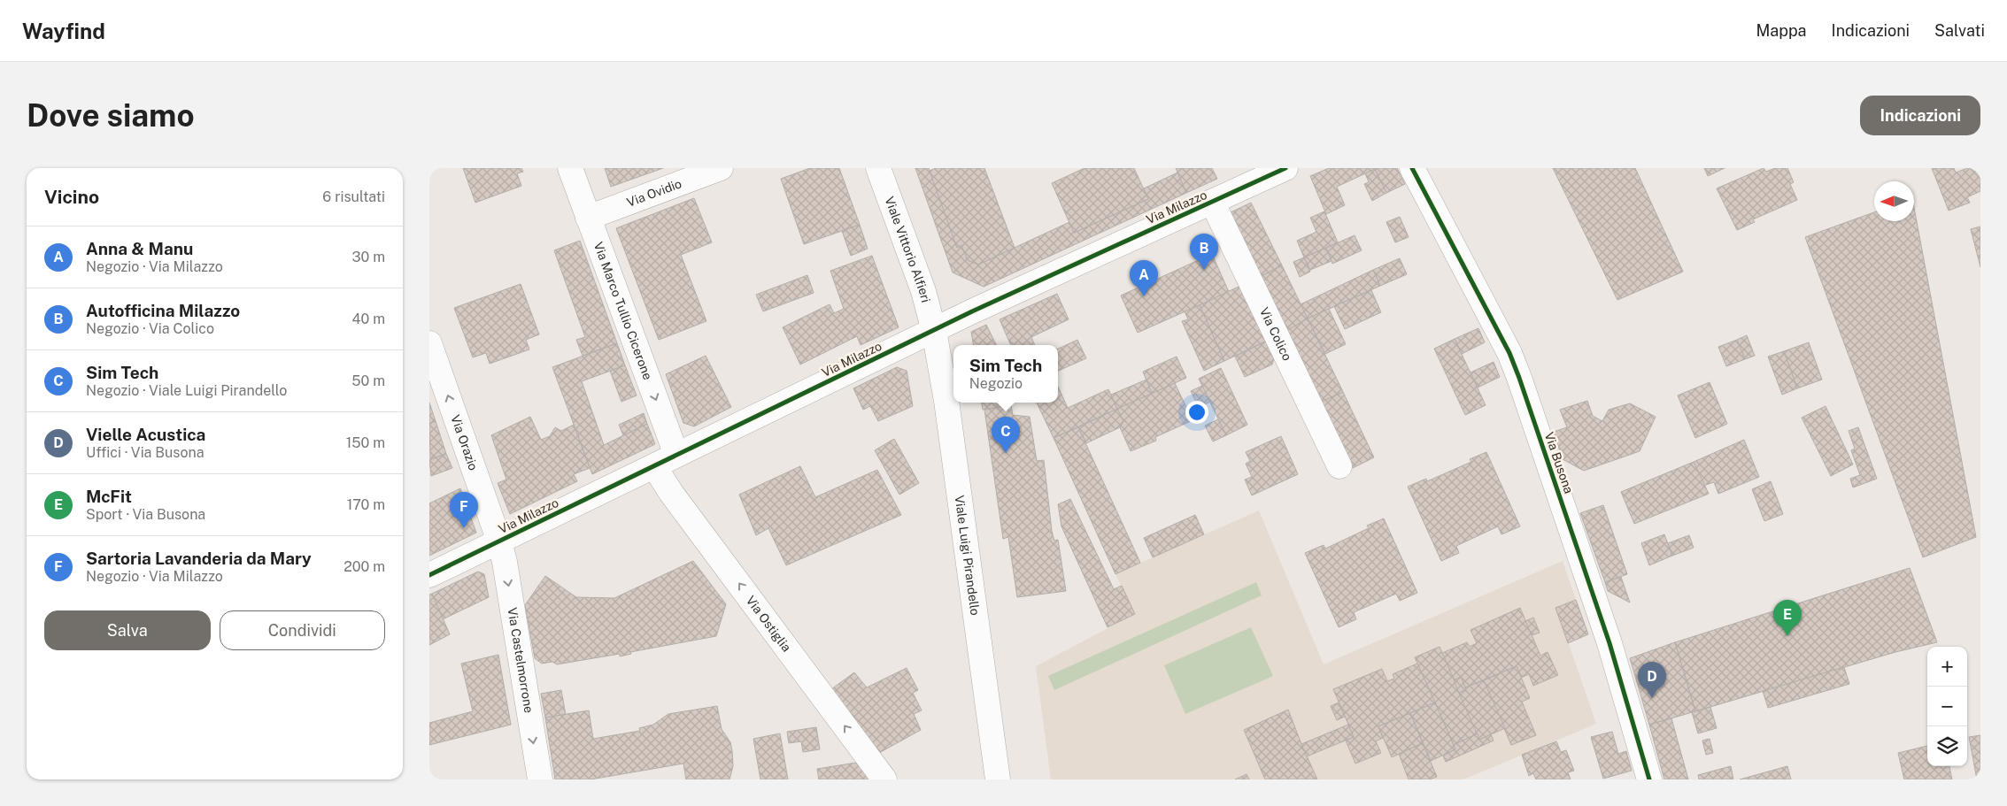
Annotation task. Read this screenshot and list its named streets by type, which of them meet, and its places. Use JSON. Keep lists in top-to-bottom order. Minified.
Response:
{"streets":{"street":["Via Ovidio","Via Milazzo","Viale Vittorio Alfieri","Via Marco Tullio Cicerone","Via Colico","Via Orazio","Via Busona","Viale Luigi Pirandello","Via Ostiglia","Via Castelmorrone"]},"crossings":[["Via Ovidio","Via Marco Tullio Cicerone"],["Via Milazzo","Viale Vittorio Alfieri"],["Via Milazzo","Via Marco Tullio Cicerone"],["Via Milazzo","Via Colico"],["Via Milazzo","Via Orazio"],["Via Milazzo","Viale Luigi Pirandello"],["Via Milazzo","Via Ostiglia"],["Via Milazzo","Via Castelmorrone"],["Viale Vittorio Alfieri","Viale Luigi Pirandello"],["Via Orazio","Via Castelmorrone"]],"one_way":["Via Marco Tullio Cicerone","Via Orazio","Via Ostiglia","Via Castelmorrone"],"north":"left","page":{"header":"Wayfind","nav":["Mappa","Indicazioni","Salvati"],"buttons":["Indicazioni",["Salva","Condividi"]],"title":"Dove siamo","heading":["Vicino","6 risultati"],"list":[{"mark":"A","name":"Anna & Manu","note":"Negozio · Via Milazzo","value":"30 m"},{"mark":"B","name":"Autofficina Milazzo","note":"Negozio · Via Colico","value":"40 m"},{"mark":"C","name":"Sim Tech","note":"Negozio · Viale Luigi Pirandello","value":"50 m"},{"mark":"D","name":"Vielle Acustica","note":"Uffici · Via Busona","value":"150 m"},{"mark":"E","name":"McFit","note":"Sport · Via Busona","value":"170 m"},{"mark":"F","name":"Sartoria Lavanderia da Mary","note":"Negozio · Via Milazzo","value":"200 m"}],"pins":["B","A","C","F","E","D"],"popup":["Sim Tech","Negozio"],"map_buttons":["+","−"]}}
